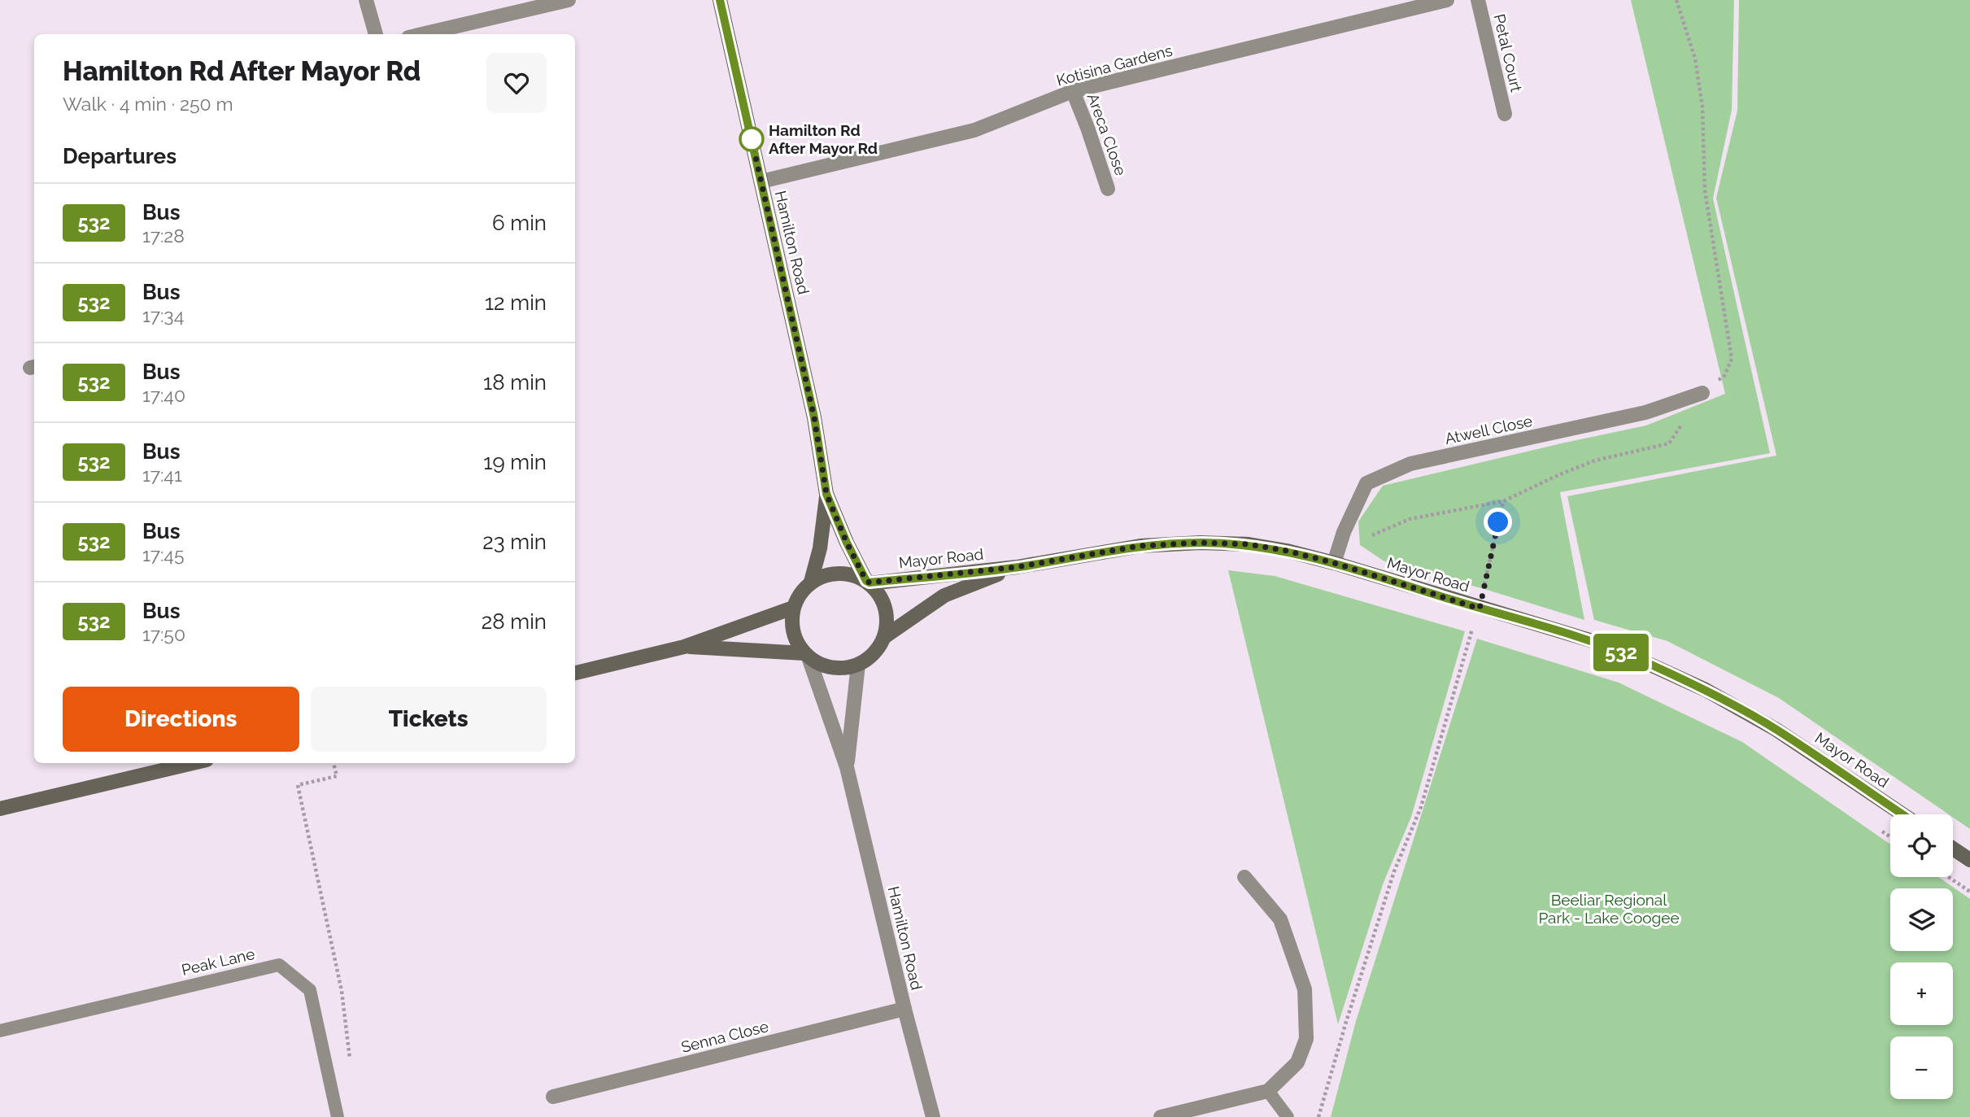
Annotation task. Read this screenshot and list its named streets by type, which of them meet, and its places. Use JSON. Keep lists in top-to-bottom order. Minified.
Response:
{"streets":{"main road":["Hamilton Road","Mayor Road"],"street":["Petal Court","Kotisina Gardens","Areca Close","Atwell Close","Senna Close"],"lane":["Peak Lane"]},"crossings":[["Kotisina Gardens","Areca Close"],["Kotisina Gardens","Hamilton Road"],["Hamilton Road","Mayor Road"],["Hamilton Road","Senna Close"],["Atwell Close","Mayor Road"]],"parks":["Beeliar Regional Park - Lake Coogee"],"places":["Hamilton Rd After Mayor Rd"],"lines":["bus line 532"],"page":{"on_map":"532","heading":[["Hamilton Rd After Mayor Rd","Walk · 4 min · 250 m"],"Departures"],"list":[{"mark":"532","name":"Bus","note":"17:28","value":"6 min"},{"mark":"532","name":"Bus","note":"17:34","value":"12 min"},{"mark":"532","name":"Bus","note":"17:40","value":"18 min"},{"mark":"532","name":"Bus","note":"17:41","value":"19 min"},{"mark":"532","name":"Bus","note":"17:45","value":"23 min"},{"mark":"532","name":"Bus","note":"17:50","value":"28 min"}],"buttons":["Directions","Tickets"],"map_buttons":["+","−"]}}
